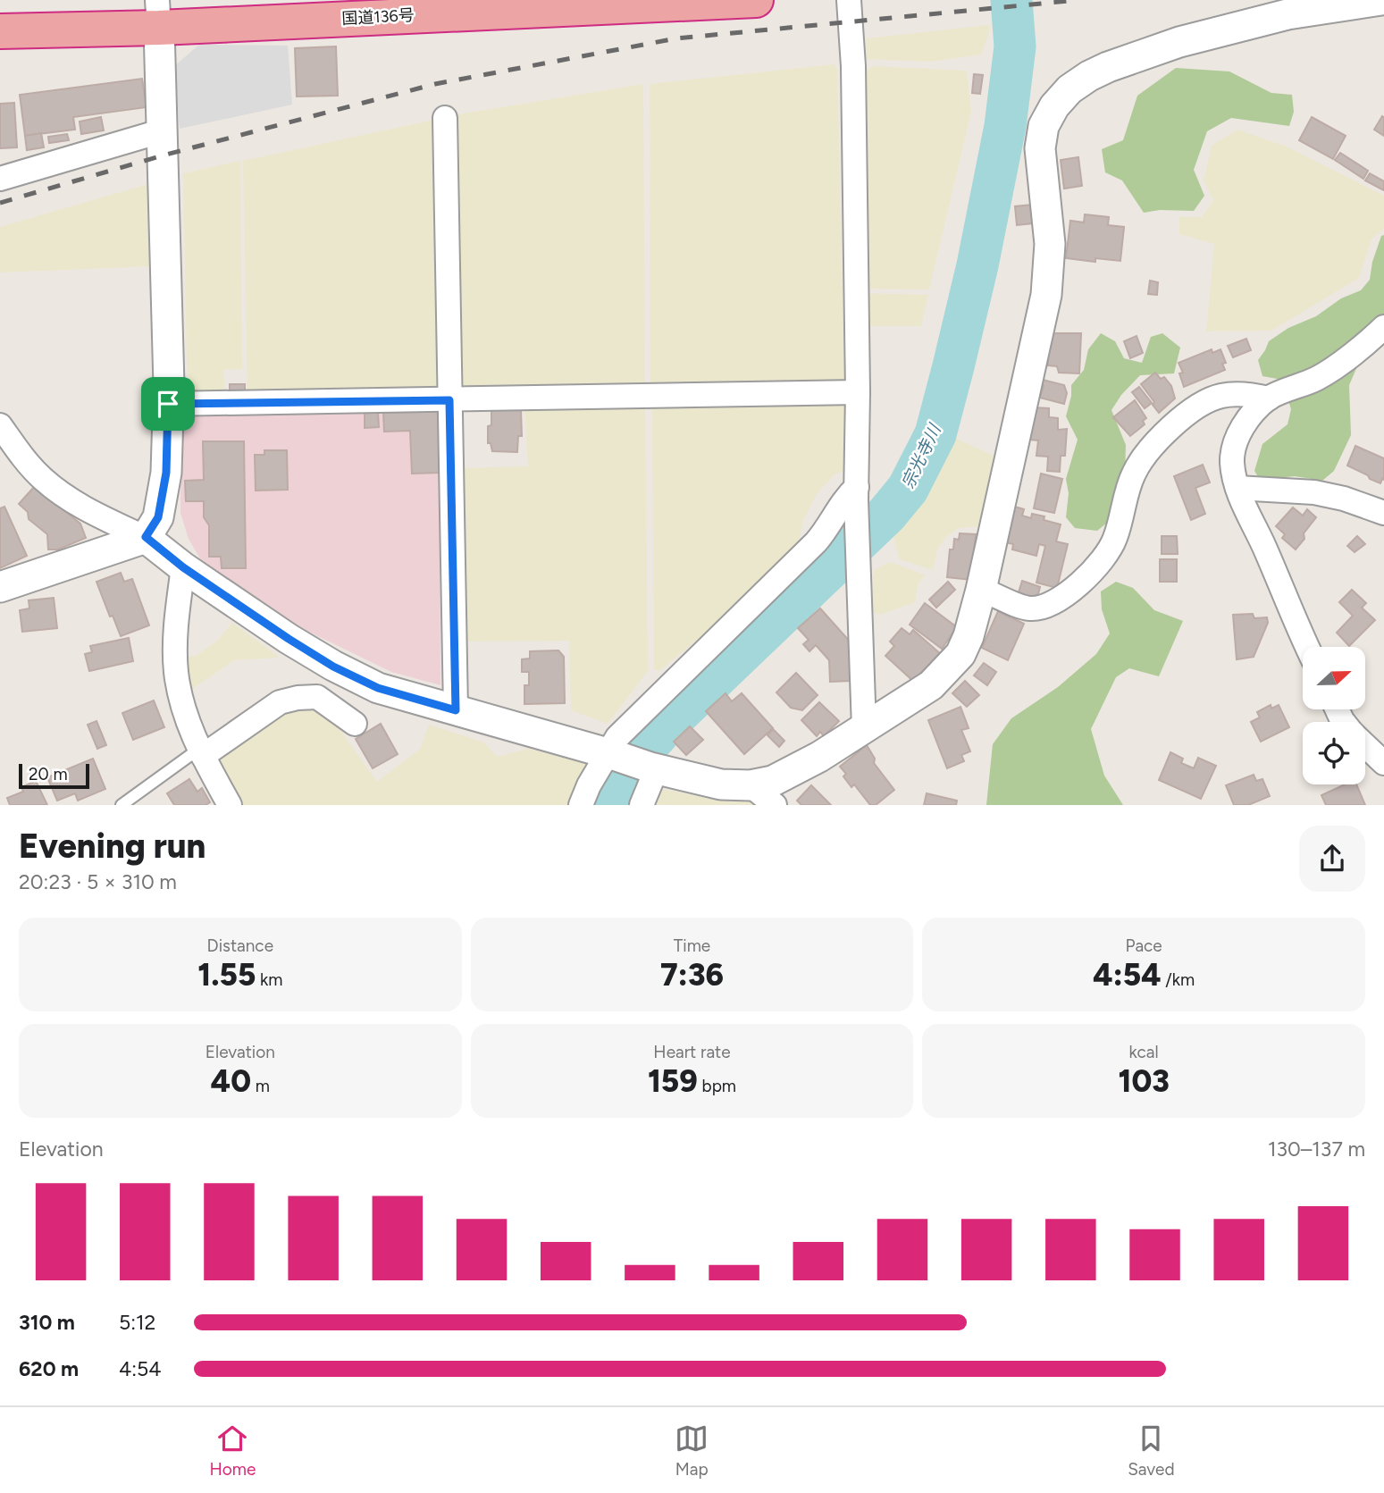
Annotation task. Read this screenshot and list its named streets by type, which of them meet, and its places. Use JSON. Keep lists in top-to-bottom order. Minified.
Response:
{"streets":{"highway":["国道136号"]},"water":["宗光寺川"],"scale_bar":"20 m","north":"right","page":{"scale":"20 m","heading":["Evening run","20:23 · 5 × 310 m"],"stats":[["Distance","1.55 km"],["Time","7:36"],["Pace","4:54 /km"],["Elevation","40 m"],["Heart rate","159 bpm"],["kcal","103"]],"chart":["Elevation","130–137 m"],"list":[{"name":"310 m","note":"5:12"},{"name":"620 m","note":"4:54"}],"tabs":["Home","Map","Saved"]}}
